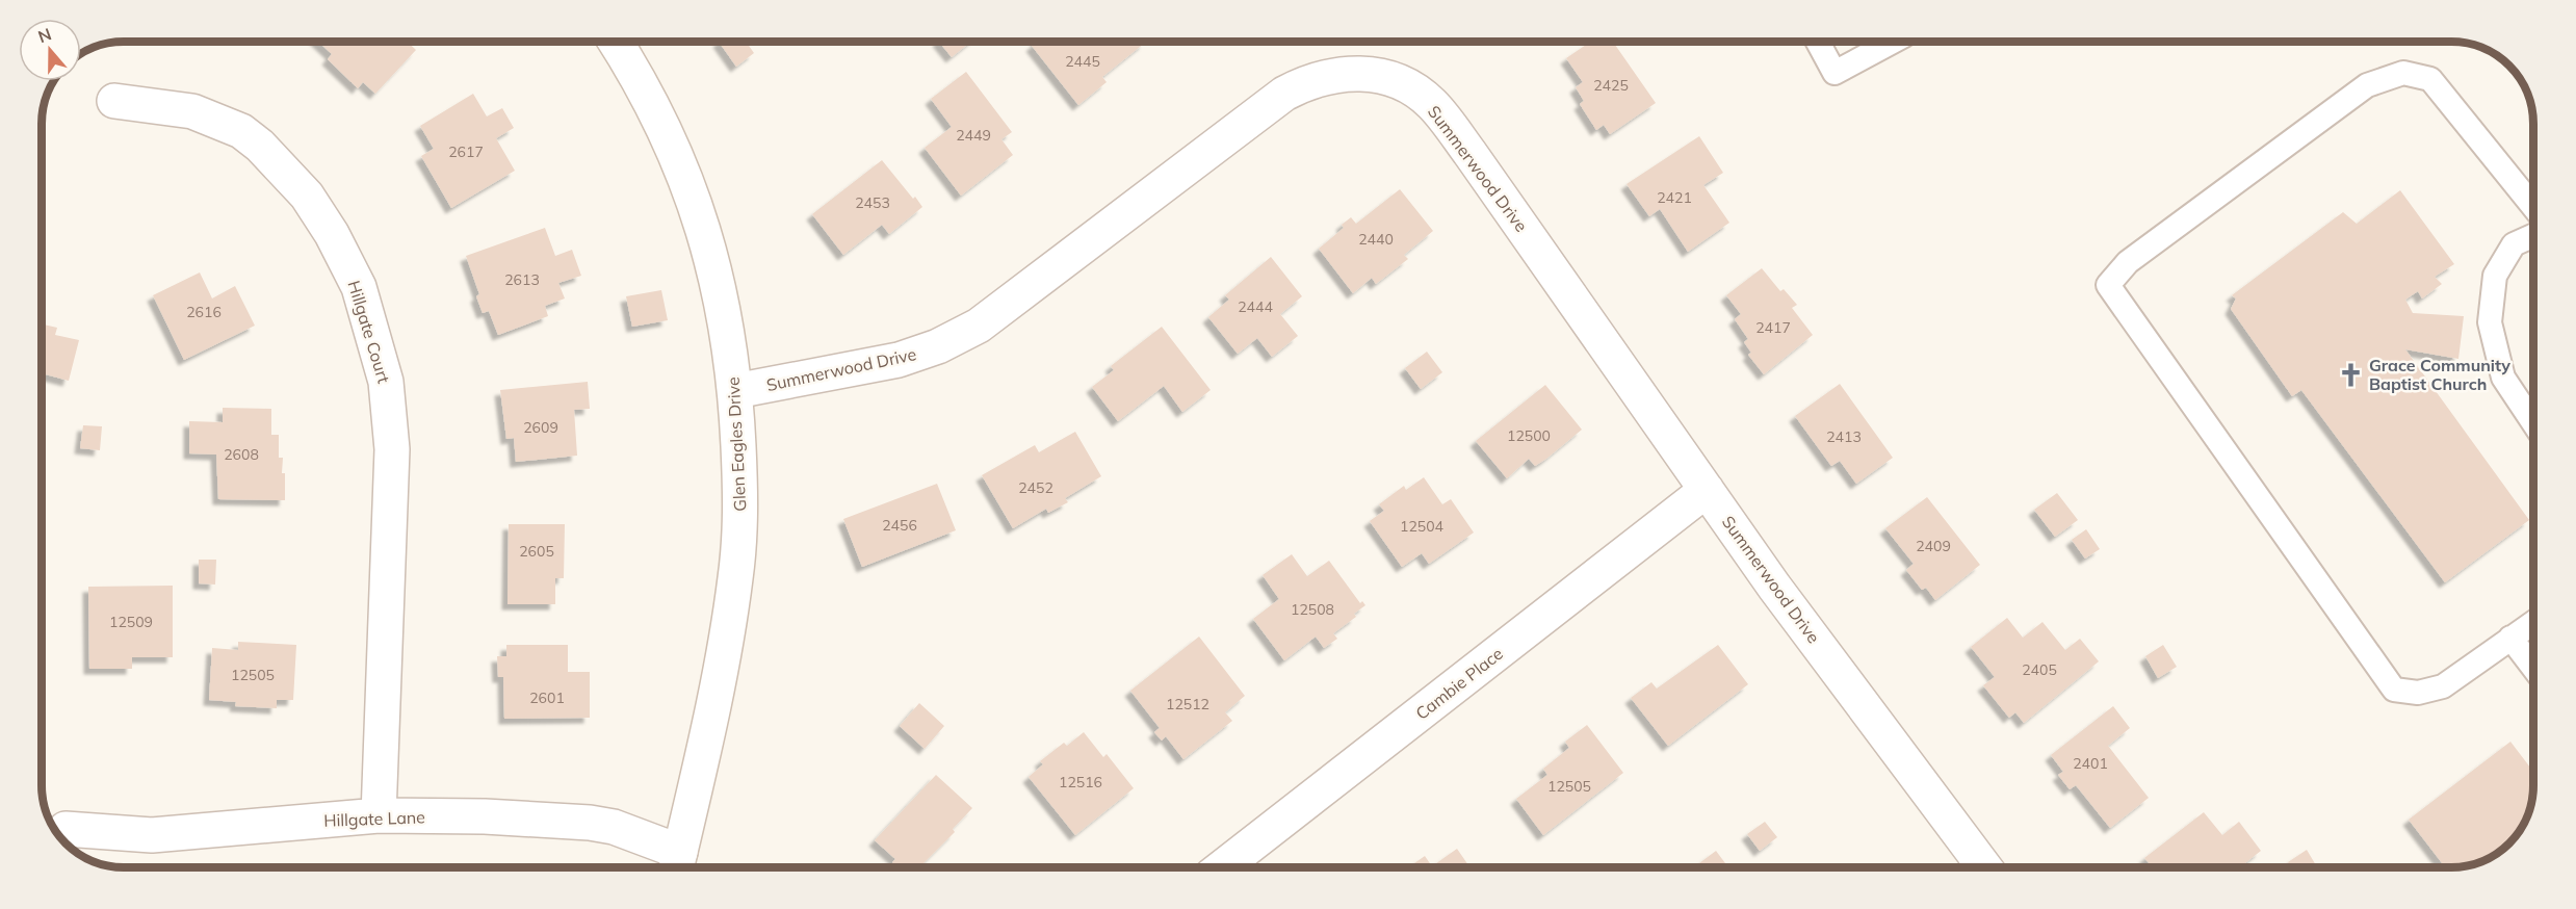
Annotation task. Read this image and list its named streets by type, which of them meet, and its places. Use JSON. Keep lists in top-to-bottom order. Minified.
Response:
{"streets":{"street":["Summerwood Drive","Hillgate Court","Glen Eagles Drive","Cambie Place","Hillgate Lane"]},"crossings":[["Summerwood Drive","Glen Eagles Drive"],["Summerwood Drive","Cambie Place"],["Hillgate Court","Hillgate Lane"],["Glen Eagles Drive","Hillgate Lane"]],"places":{"church":["Grace Community Baptist Church"]},"house_numbers":["2445","2425","2449","2617","2421","2453","2440","2613","2444","2616","2417","2609","12500","2413","2608","2452","2456","12504","2409","2605","12508","12509","2405","12505","2601","12512","2401","12516","12505"],"north":"top"}
